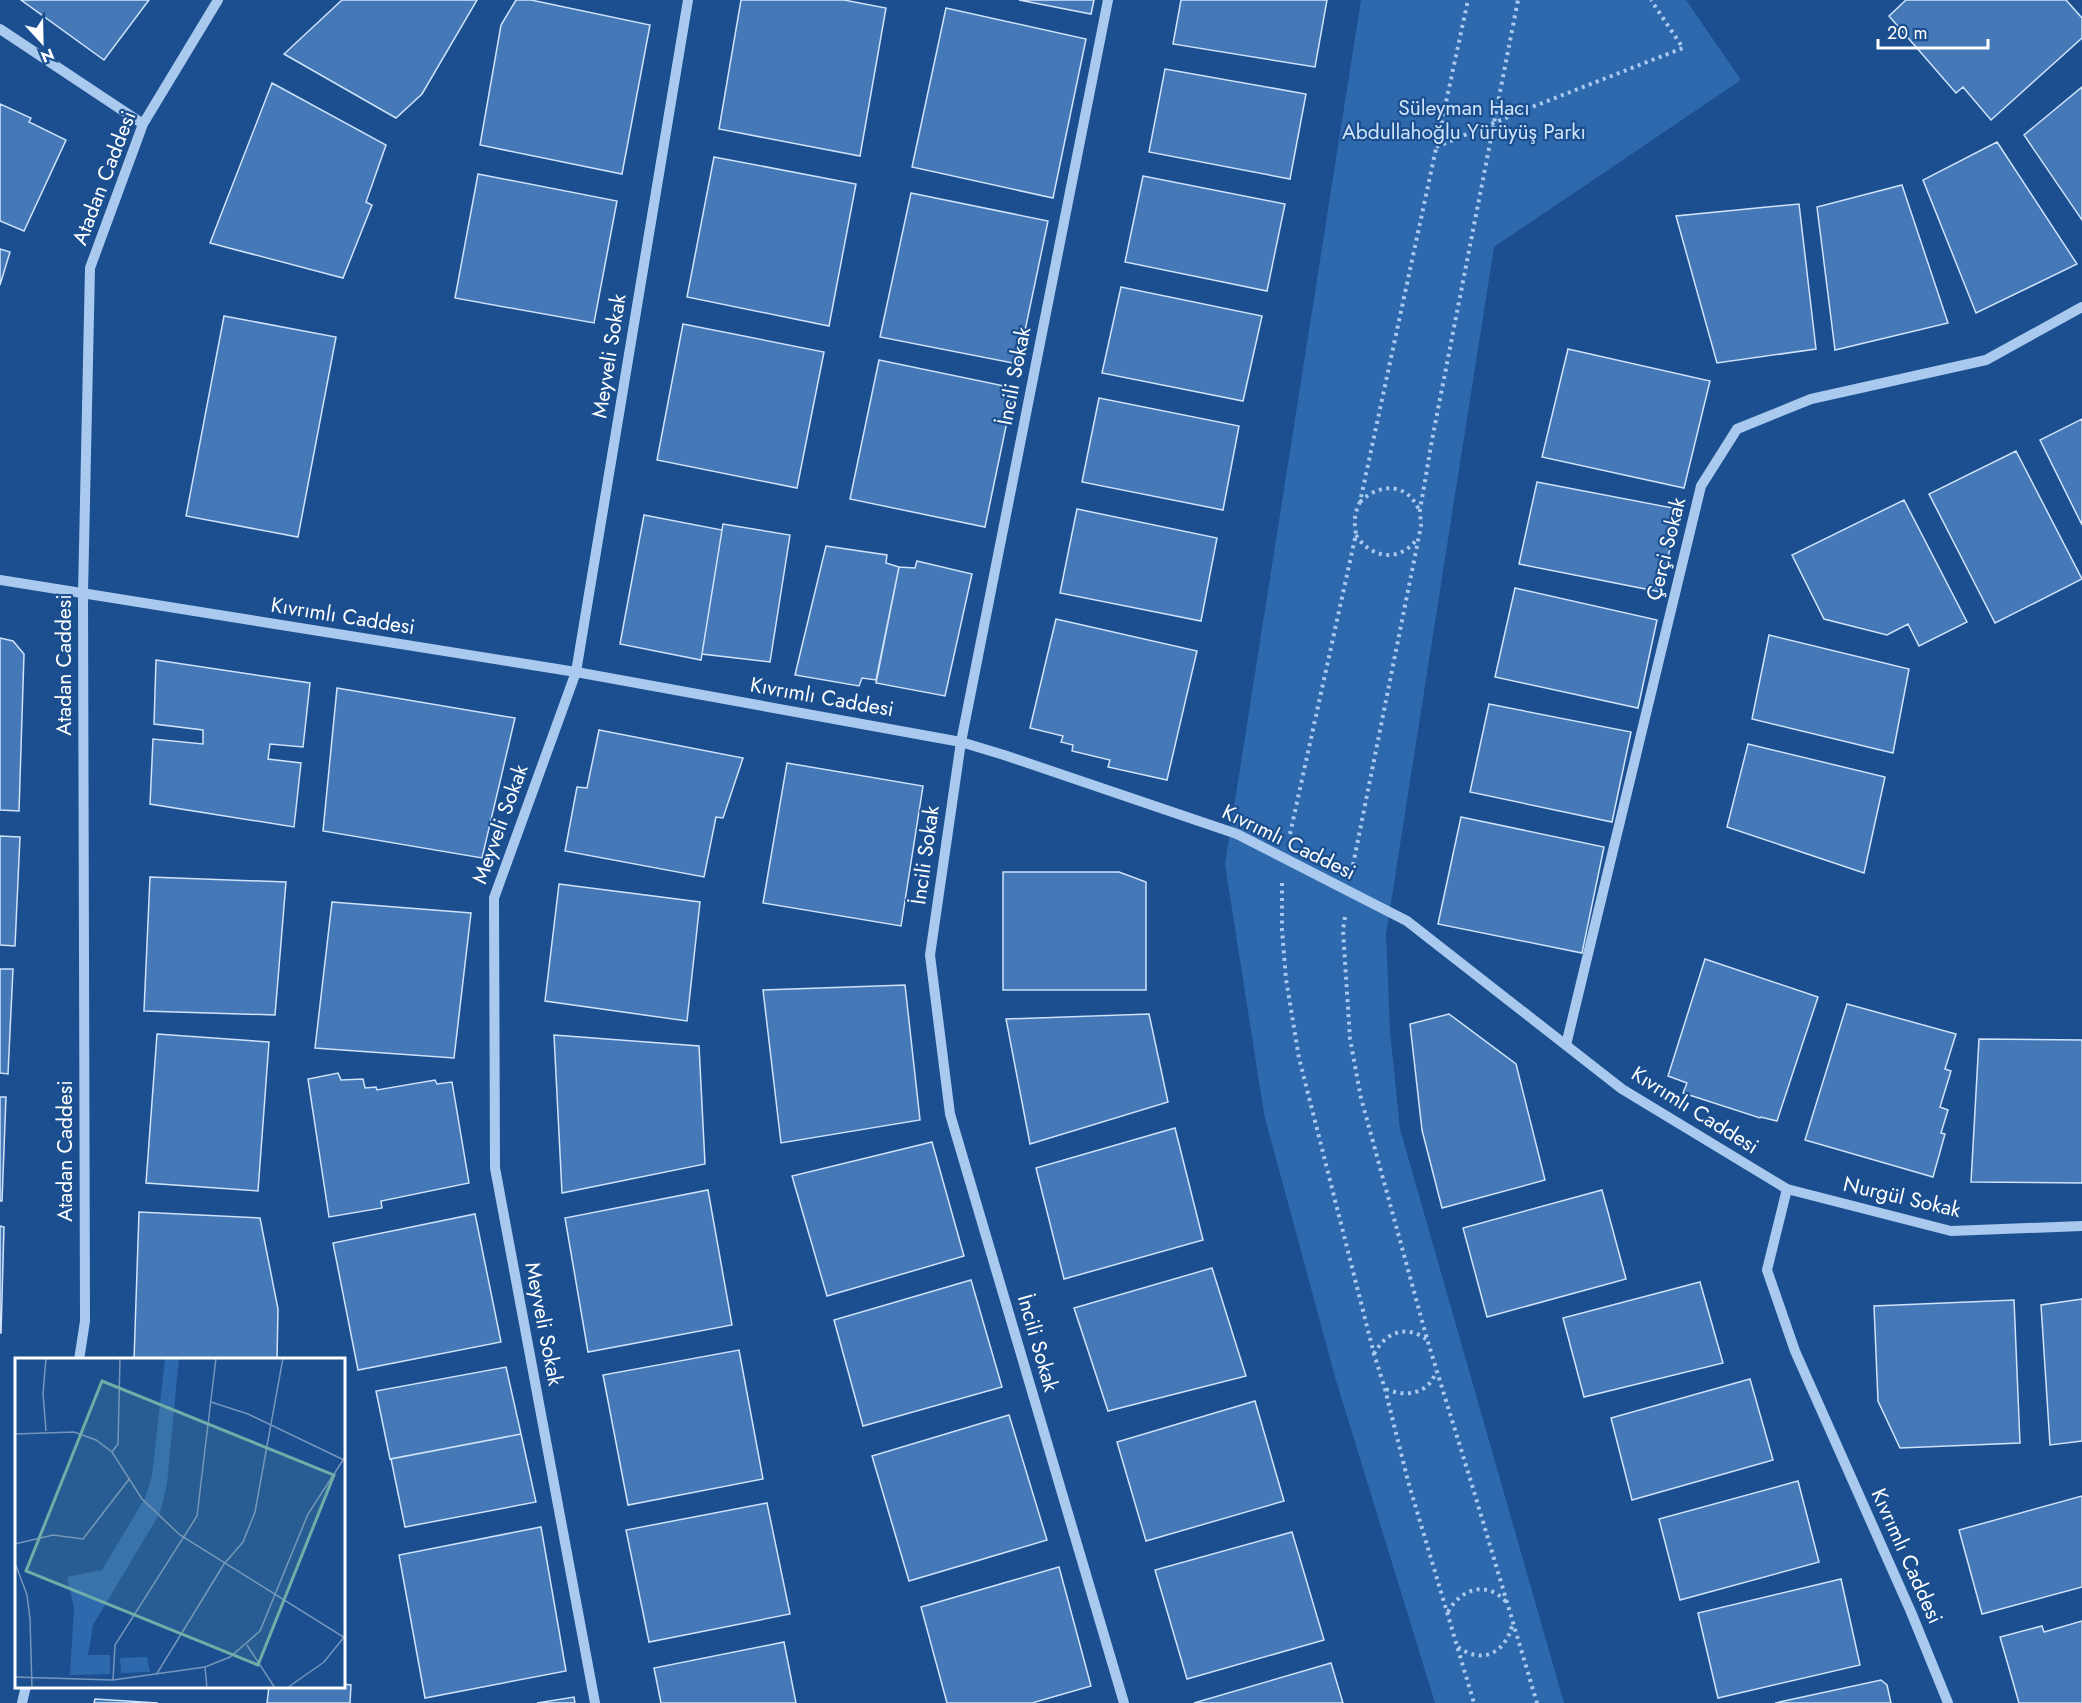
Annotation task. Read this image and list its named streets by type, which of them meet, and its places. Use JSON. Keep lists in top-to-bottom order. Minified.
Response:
{"streets":{"street":["Atadan Caddesi","Meyveli Sokak","İncili Sokak","Çerçi Sokak","Kıvrımlı Caddesi","Nurgül Sokak"]},"crossings":[["Atadan Caddesi","Kıvrımlı Caddesi"],["Meyveli Sokak","Kıvrımlı Caddesi"],["İncili Sokak","Kıvrımlı Caddesi"],["Çerçi Sokak","Kıvrımlı Caddesi"],["Kıvrımlı Caddesi","Nurgül Sokak"]],"parks":["Süleyman Hacı Abdullahoğlu Yürüyüş Parkı"],"scale_bar":"20 m","north":"bottom"}
